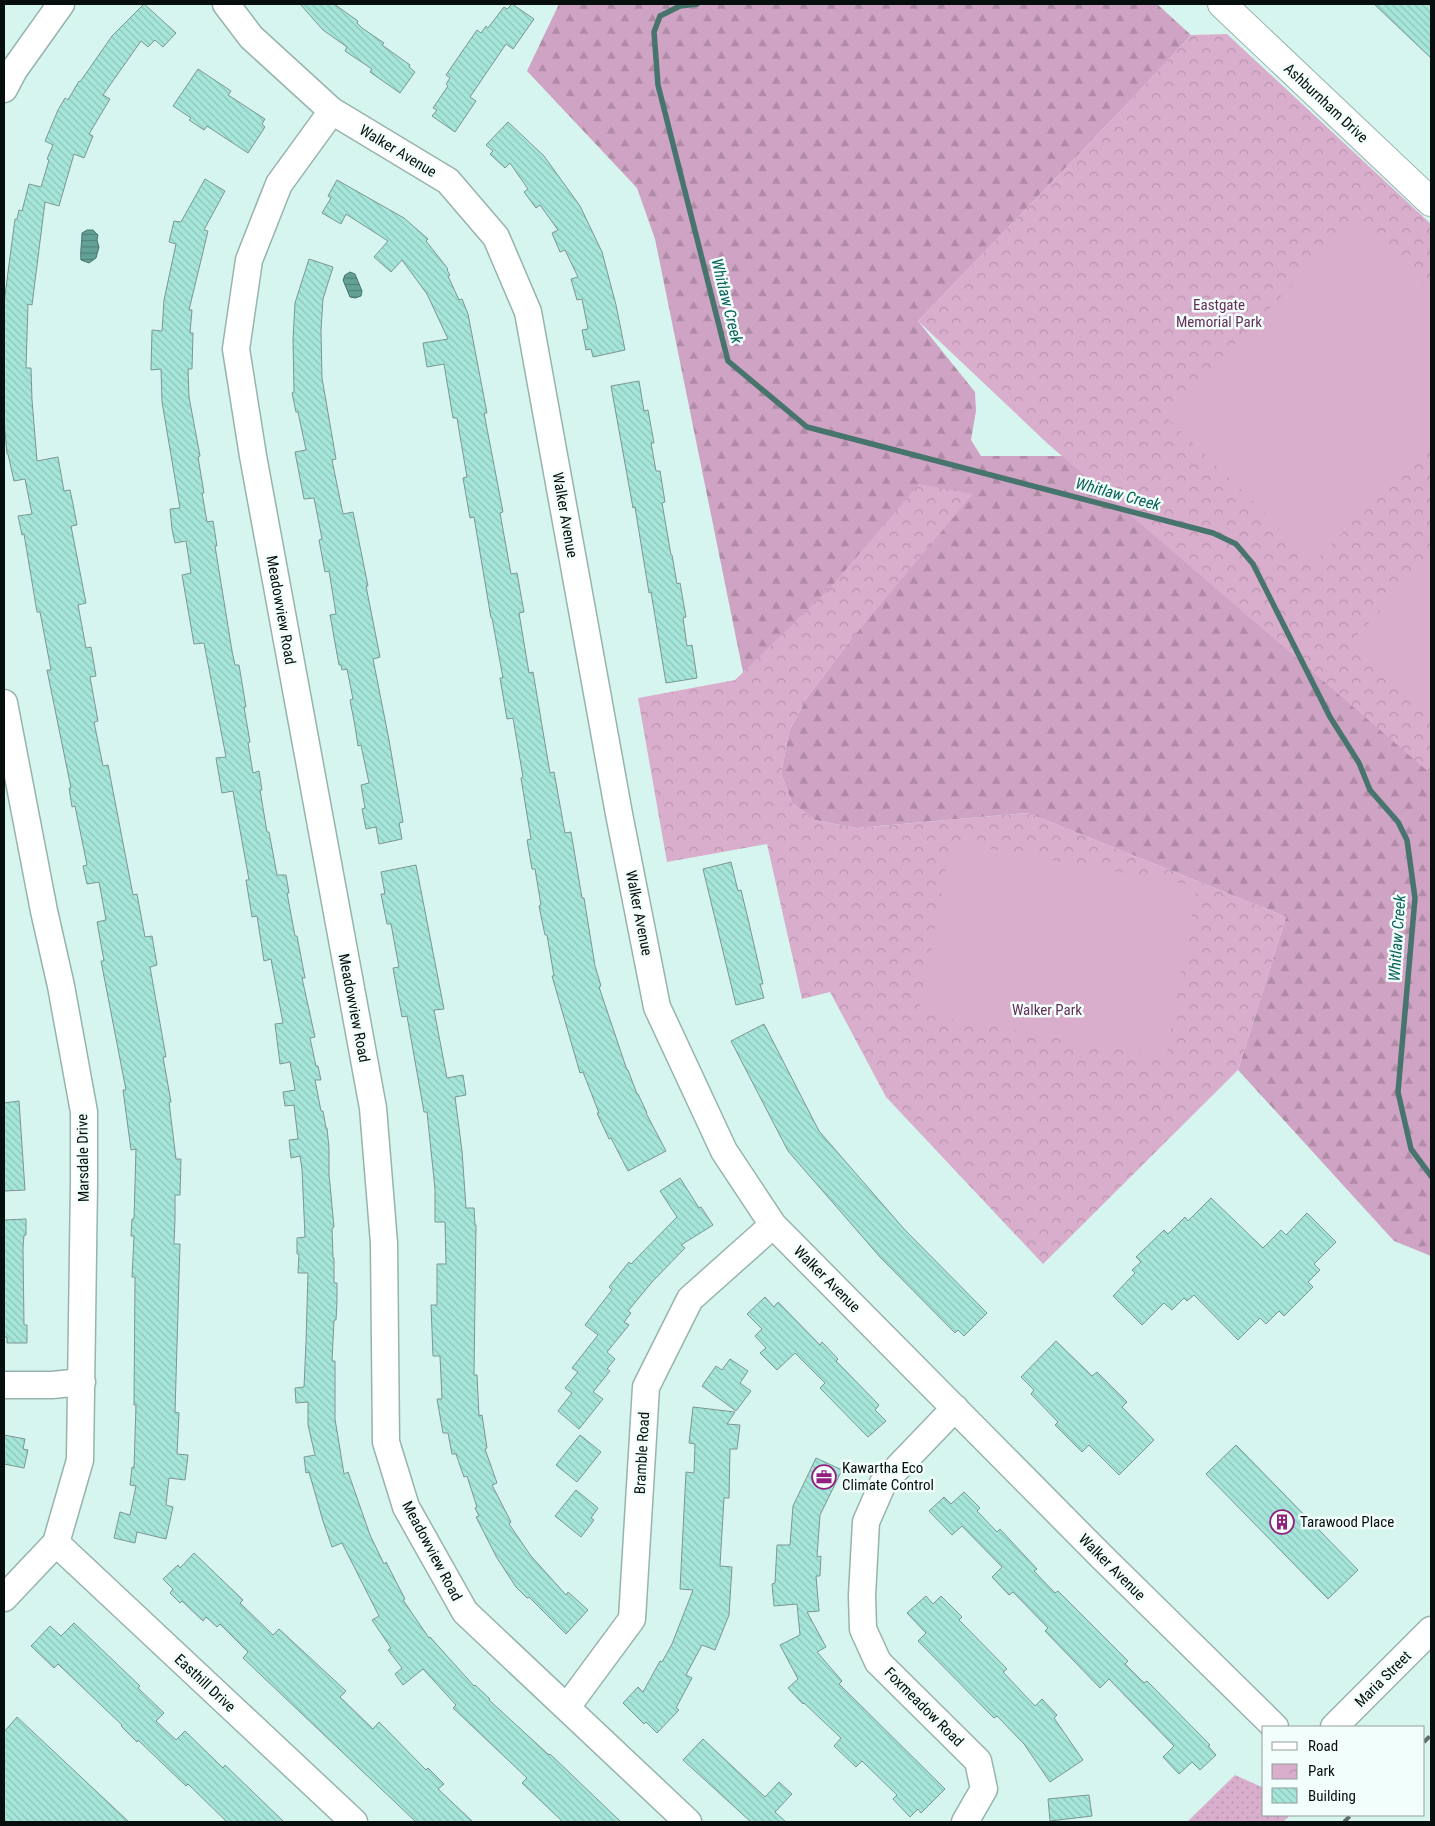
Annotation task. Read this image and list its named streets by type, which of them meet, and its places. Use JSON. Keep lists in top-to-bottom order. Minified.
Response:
{"streets":{"main road":["Ashburnham Drive"],"street":["Walker Avenue","Meadowview Road","Marsdale Drive","Bramble Road","Maria Street","Easthill Drive","Foxmeadow Road"]},"crossings":[["Walker Avenue","Meadowview Road"],["Walker Avenue","Bramble Road"],["Walker Avenue","Foxmeadow Road"],["Meadowview Road","Bramble Road"],["Marsdale Drive","Easthill Drive"]],"water":["Whitlaw Creek"],"parks":["Eastgate Memorial Park","Walker Park"],"places":{"office":["Kawartha Eco Climate Control"],"building":["Tarawood Place"]},"legend":["Road","Park","Building"]}
